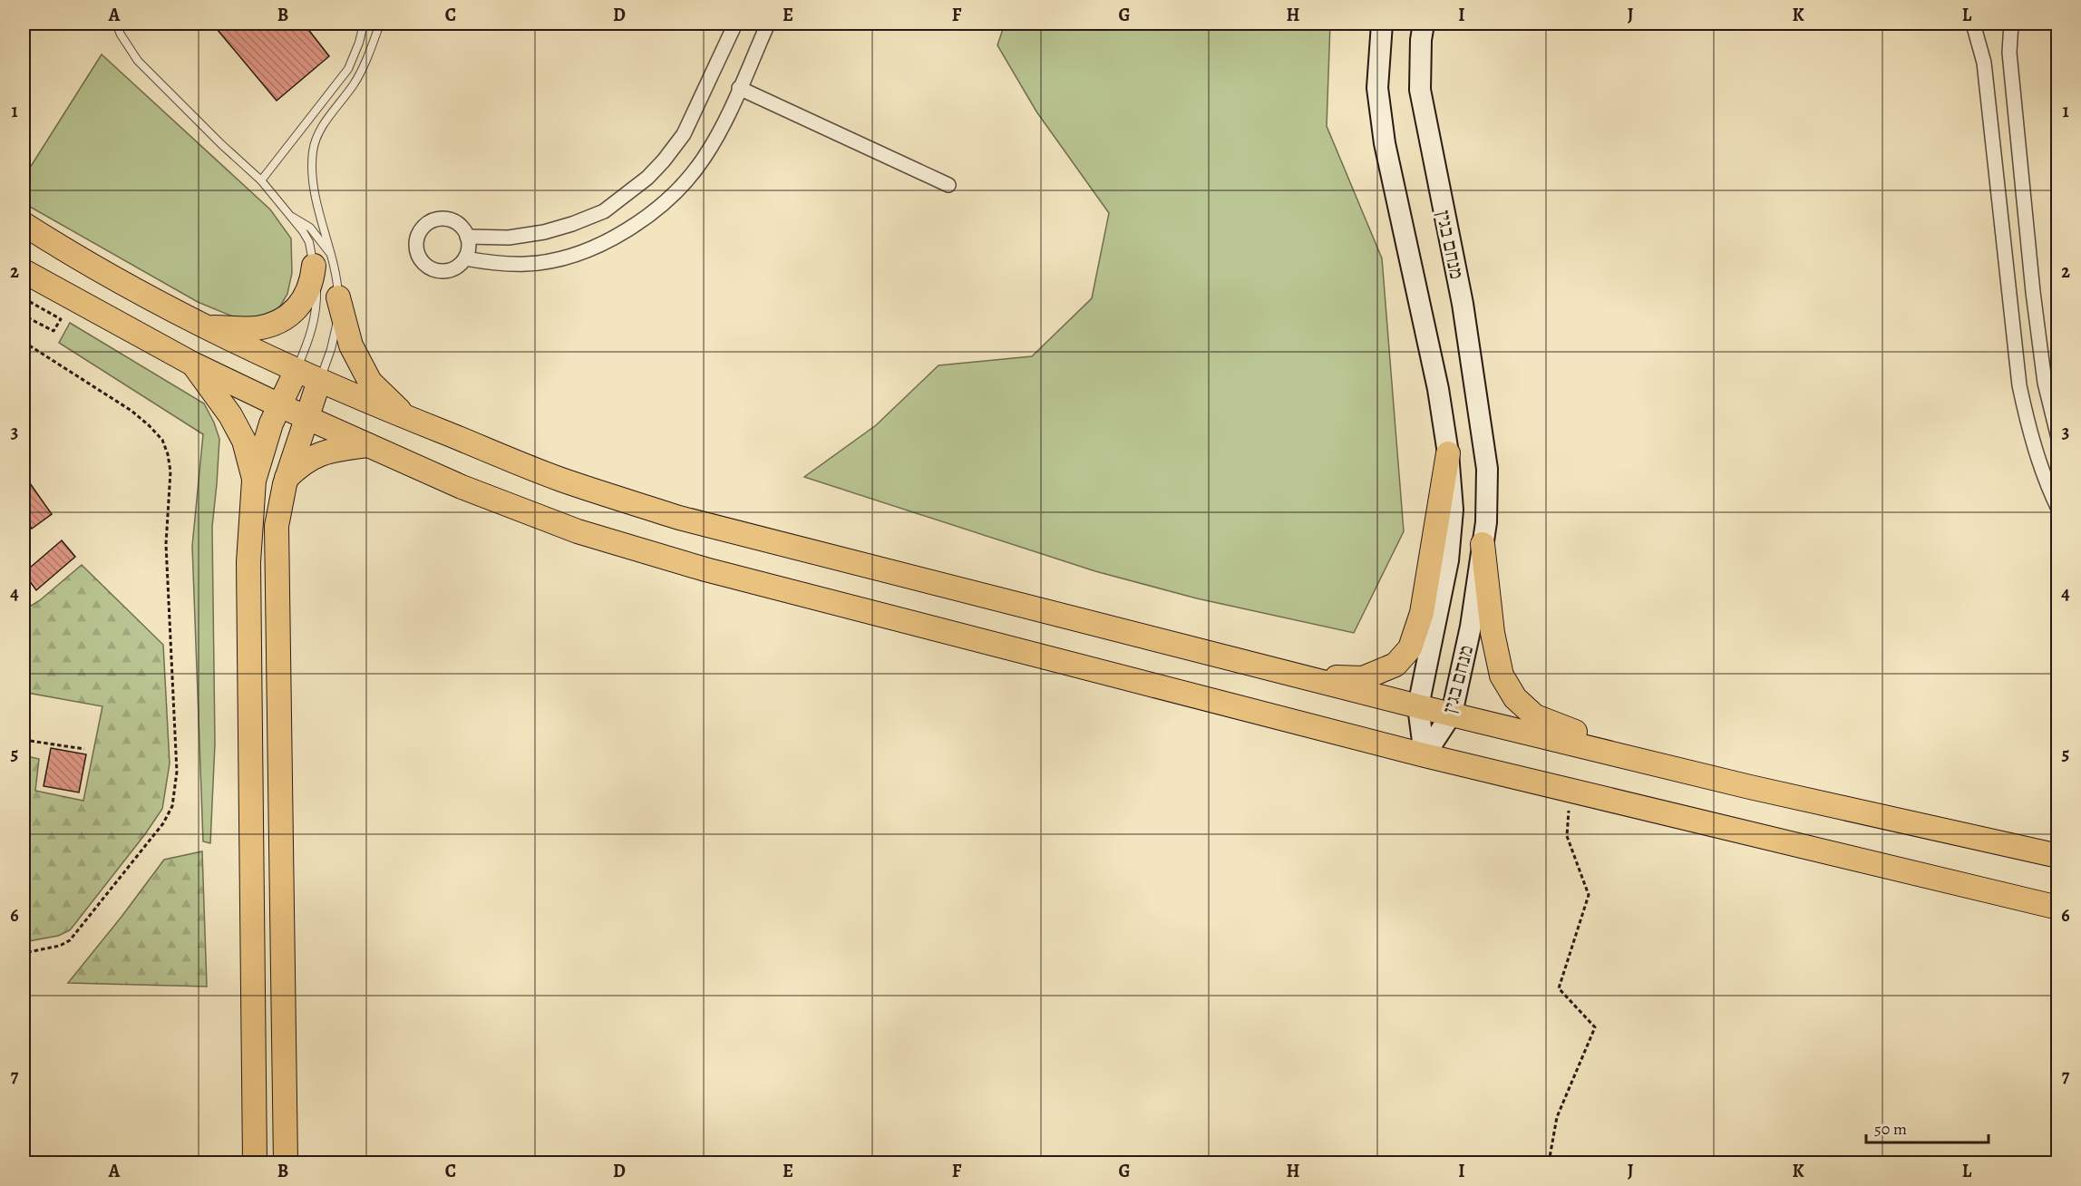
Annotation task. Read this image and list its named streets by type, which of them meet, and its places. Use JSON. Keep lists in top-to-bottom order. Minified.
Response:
{"streets":{"main road":["מנחם בגין"]},"scale_bar":"50 m","grid":{"columns":["A","B","C","D","E","F","G","H","I","J","K","L"],"rows":["1","2","3","4","5","6","7"]}}
